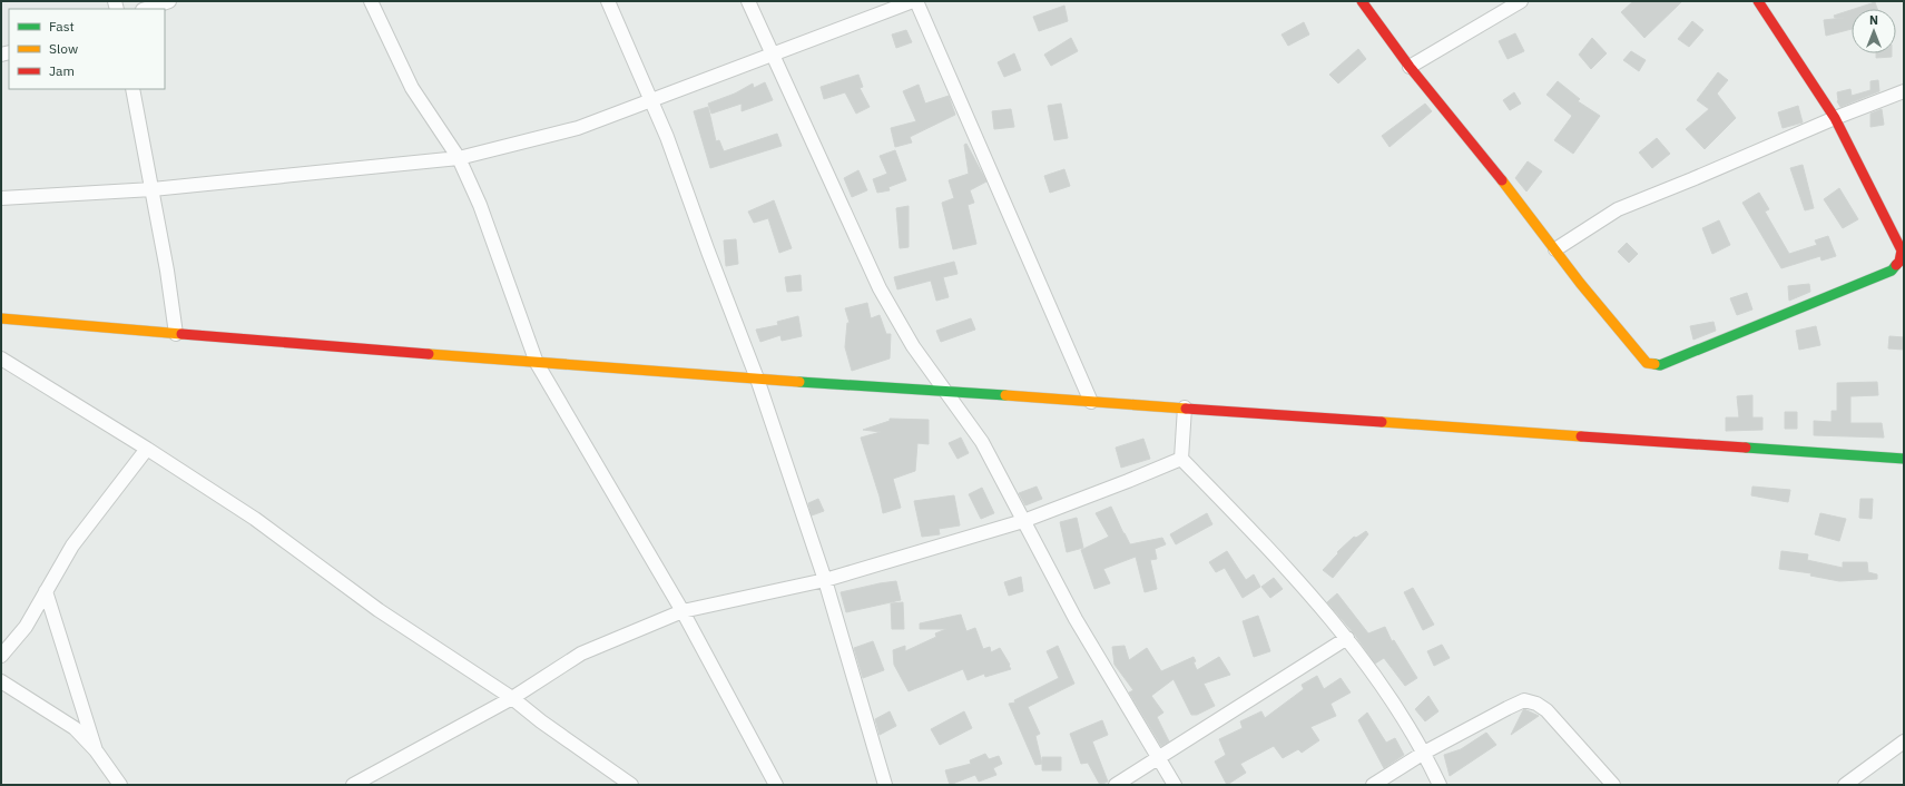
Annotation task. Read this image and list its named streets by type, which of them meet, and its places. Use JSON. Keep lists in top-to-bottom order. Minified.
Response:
{"legend":["Fast","Slow","Jam"],"north":"top"}
